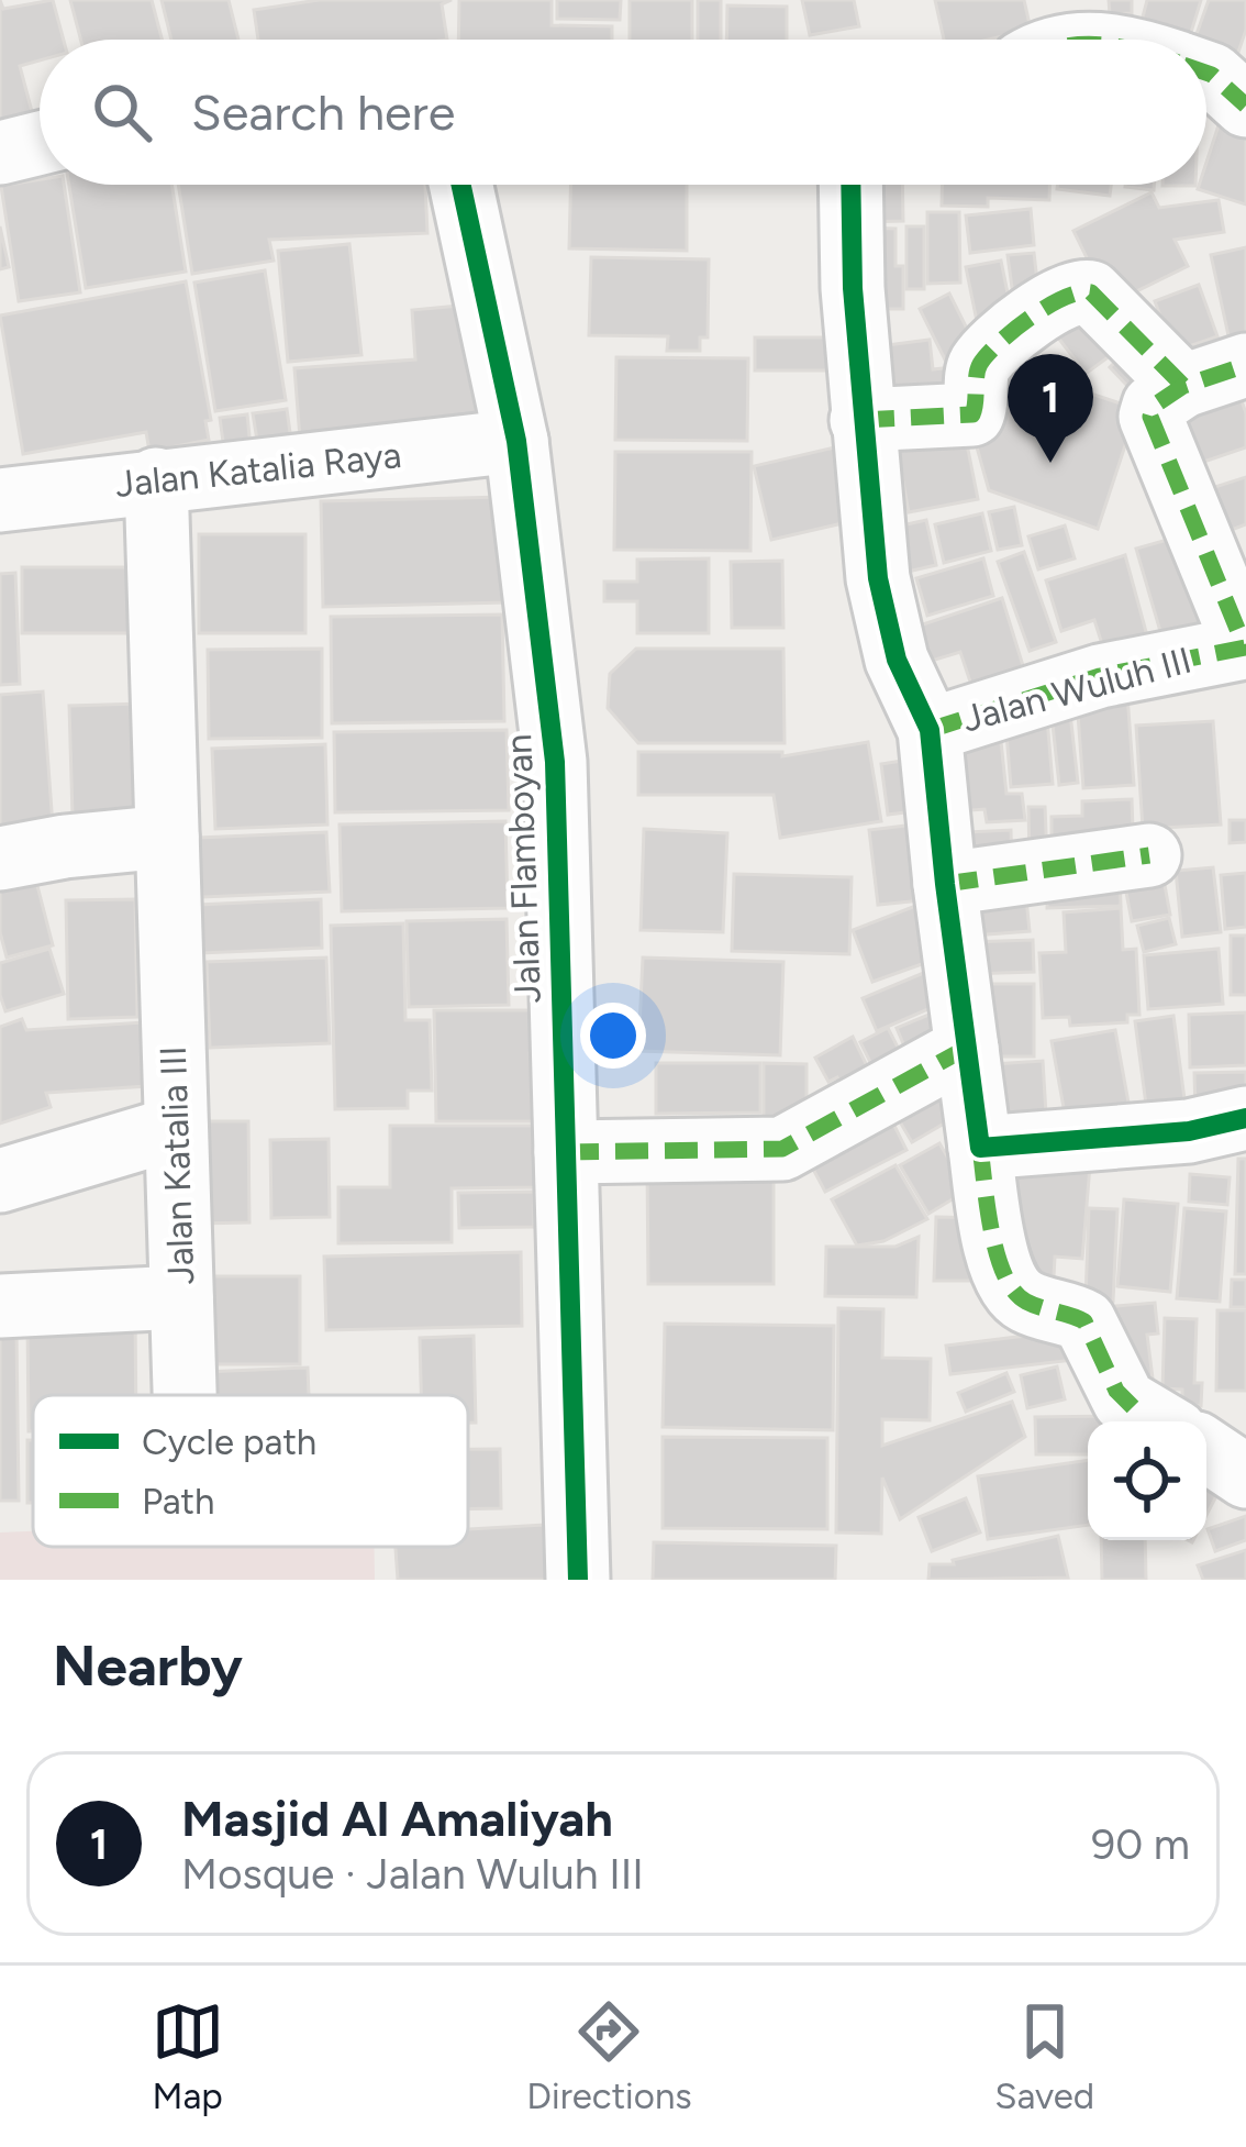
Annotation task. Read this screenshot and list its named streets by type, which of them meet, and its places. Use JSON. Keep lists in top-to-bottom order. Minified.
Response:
{"streets":{"street":["Jalan Katalia Raya","Jalan Wuluh III","Jalan Flamboyan","Jalan Katalia III"]},"crossings":[["Jalan Katalia Raya","Jalan Flamboyan"],["Jalan Katalia Raya","Jalan Katalia III"]],"legend":["Cycle path","Path"],"page":{"search":"Search here","pins":"1","heading":"Nearby","list":[{"mark":"1","name":"Masjid Al Amaliyah","note":"Mosque · Jalan Wuluh III","value":"90 m"}],"nav":["Map","Directions","Saved"]}}
